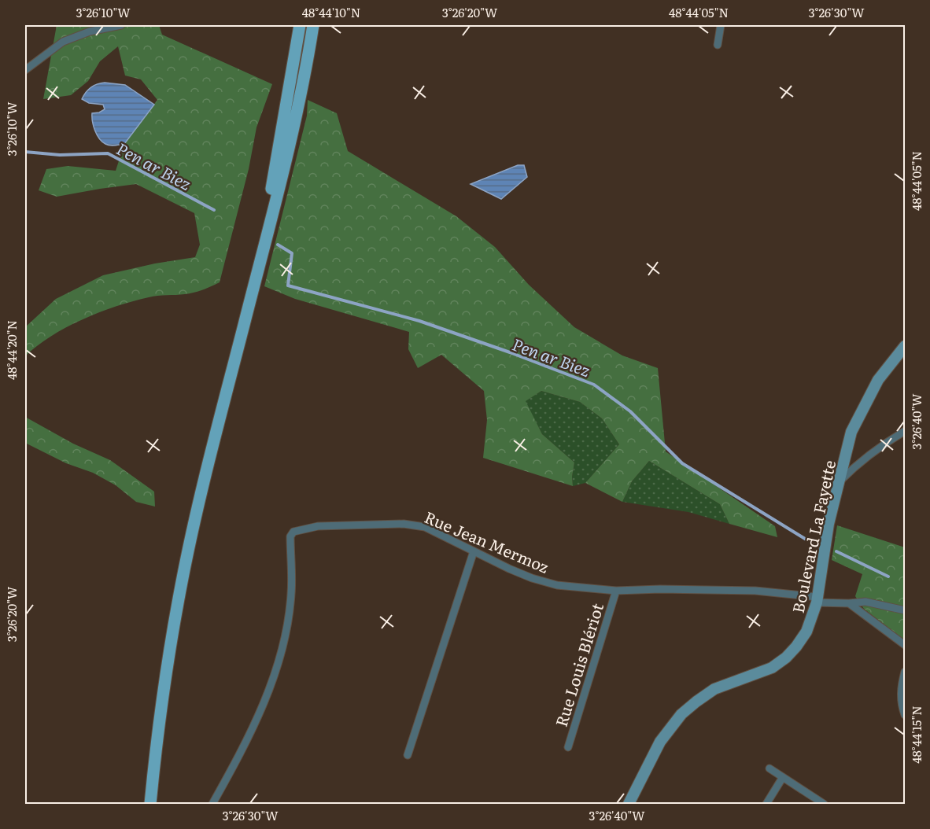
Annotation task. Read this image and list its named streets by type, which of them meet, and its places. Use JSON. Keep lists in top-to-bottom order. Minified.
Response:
{"streets":{"main road":["Boulevard La Fayette"],"street":["Rue Jean Mermoz","Rue Louis Blériot"]},"crossings":[["Boulevard La Fayette","Rue Jean Mermoz"],["Rue Jean Mermoz","Rue Louis Blériot"]],"water":["Pen ar Biez"],"coordinates":["3°26'10\"W","48°44'10\"N","3°26'20\"W","48°44'05\"N","3°26'30\"W","48°44'20\"N","3°26'40\"W","48°44'15\"N"]}
